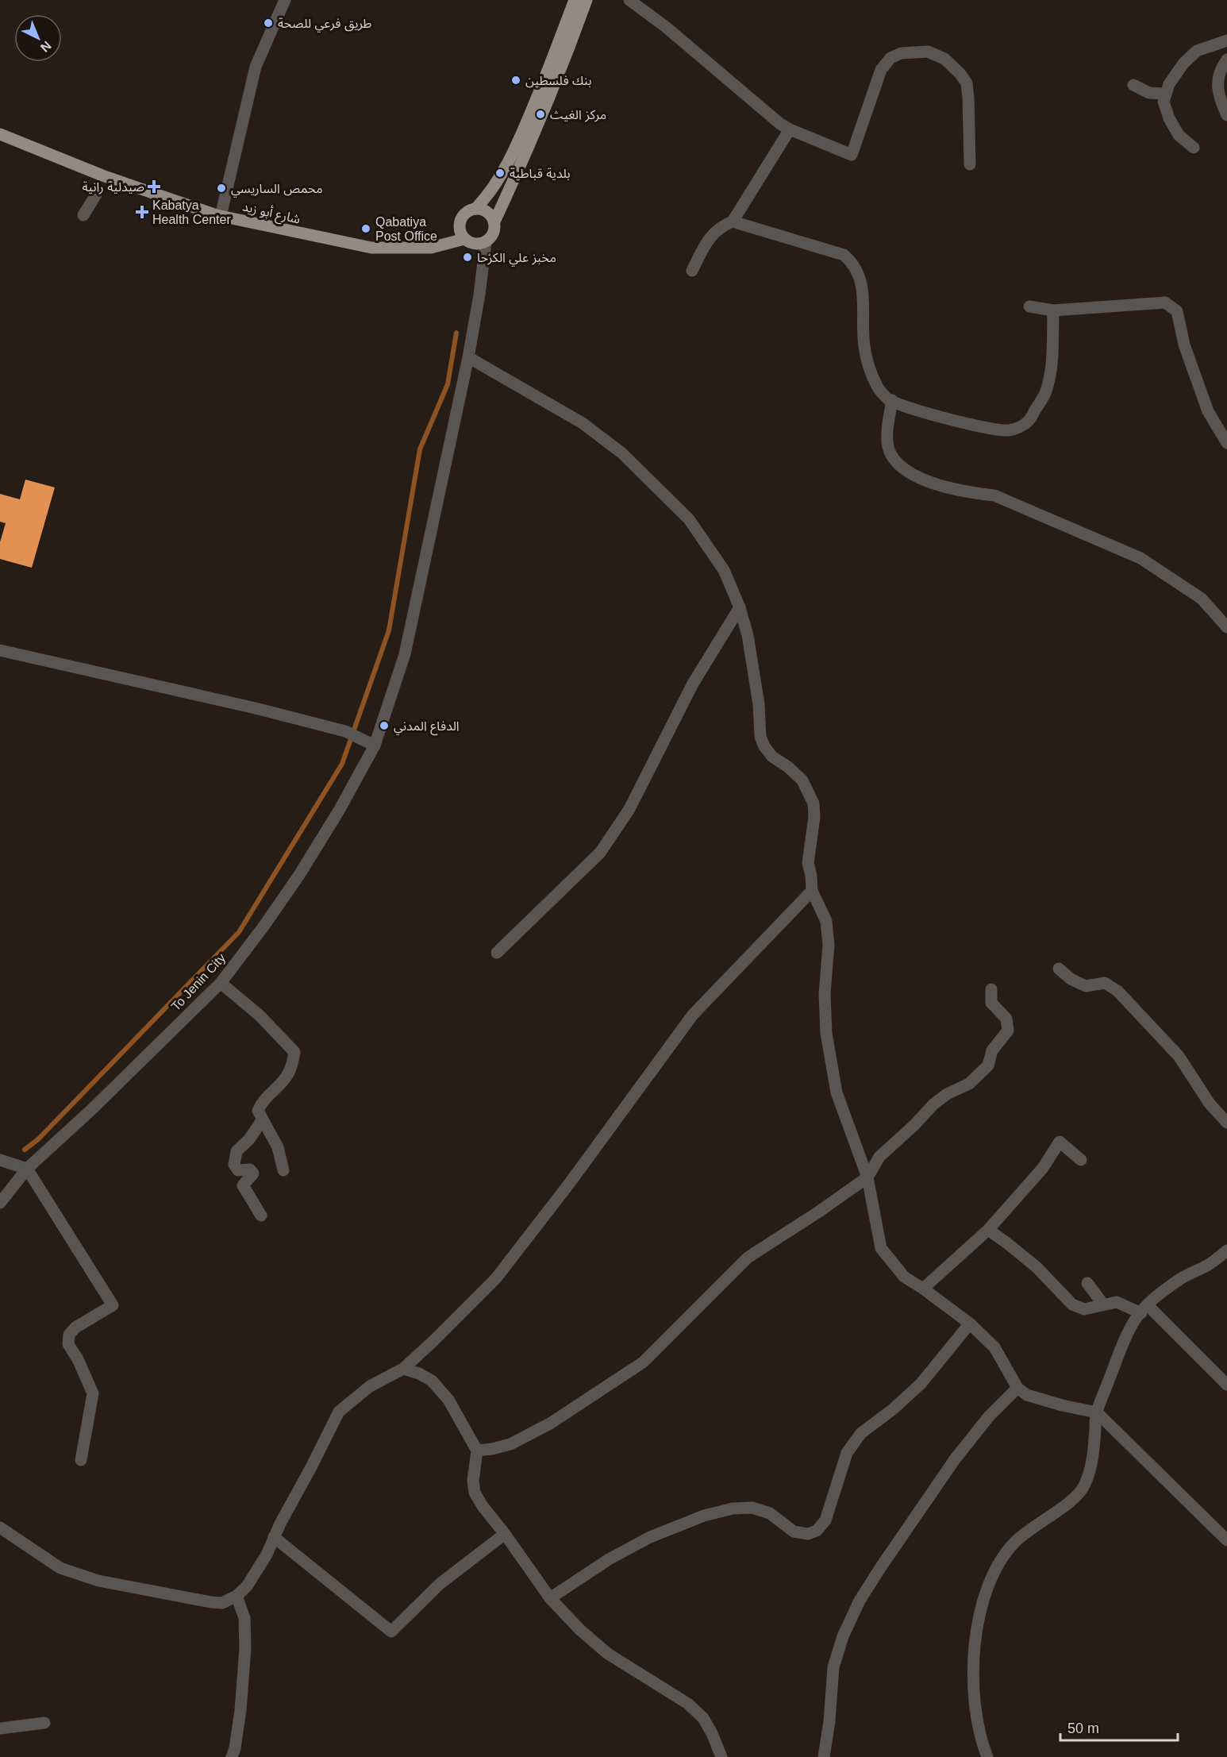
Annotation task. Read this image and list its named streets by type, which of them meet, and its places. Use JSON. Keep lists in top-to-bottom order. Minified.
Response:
{"streets":{"main road":["شارع أبو زيد"],"street":["To Jenin City"]},"crossings":[["شارع أبو زيد","To Jenin City"]],"places":{"other":["طريق فرعي للصحة","بنك فلسطين","مركز الغيث","بلدية قباطية","محمص الساريسي","Qabatiya Post Office","مخبز علي الكزحا","الدفاع المدني"],"health":["صيدلية رانية","Kabatya Health Center"]},"scale_bar":"50 m","north":"bottom right"}
